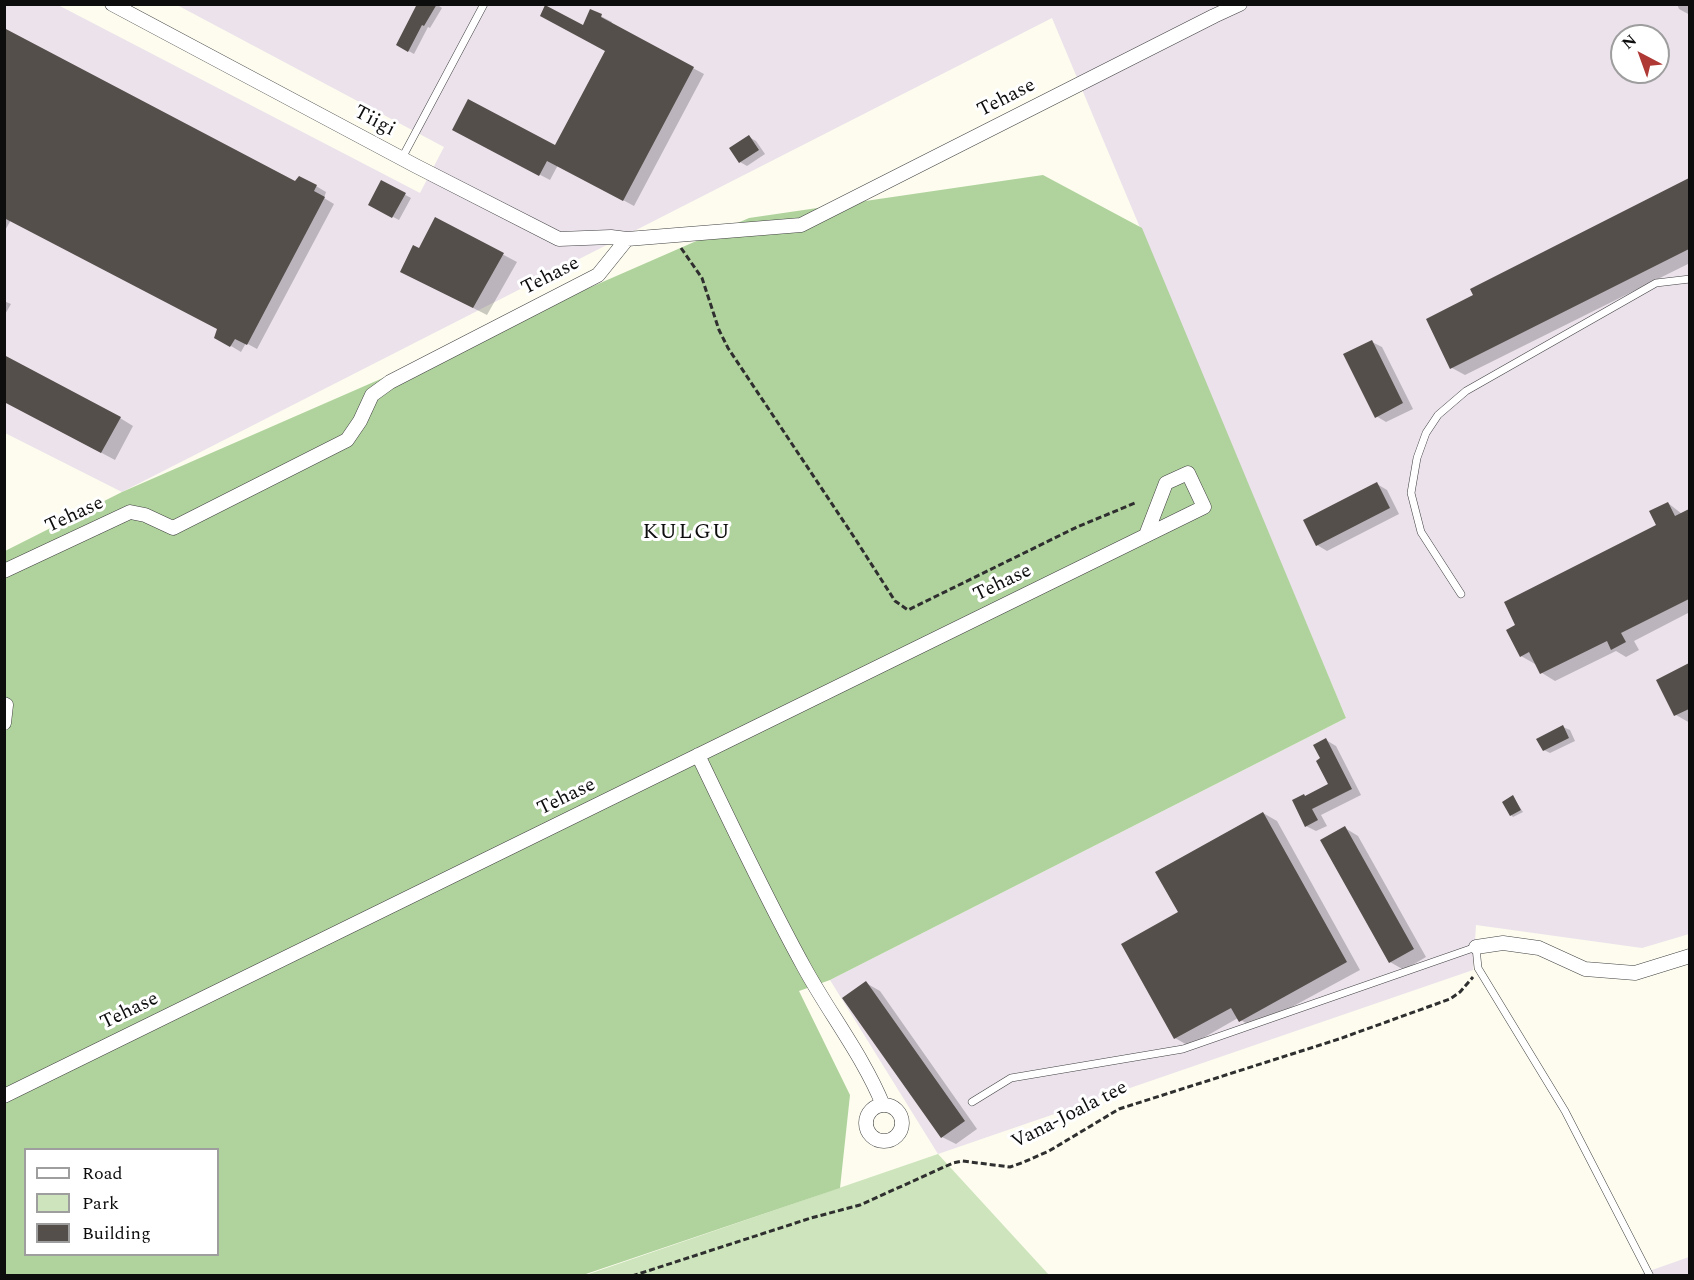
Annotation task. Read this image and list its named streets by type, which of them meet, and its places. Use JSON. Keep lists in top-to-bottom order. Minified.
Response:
{"streets":{"street":["Tehase","Tiigi"],"path":["Vana-Joala tee"]},"crossings":[["Tehase","Tiigi"]],"districts":["KULGU"],"legend":["Road","Park","Building"],"north":"top left"}
